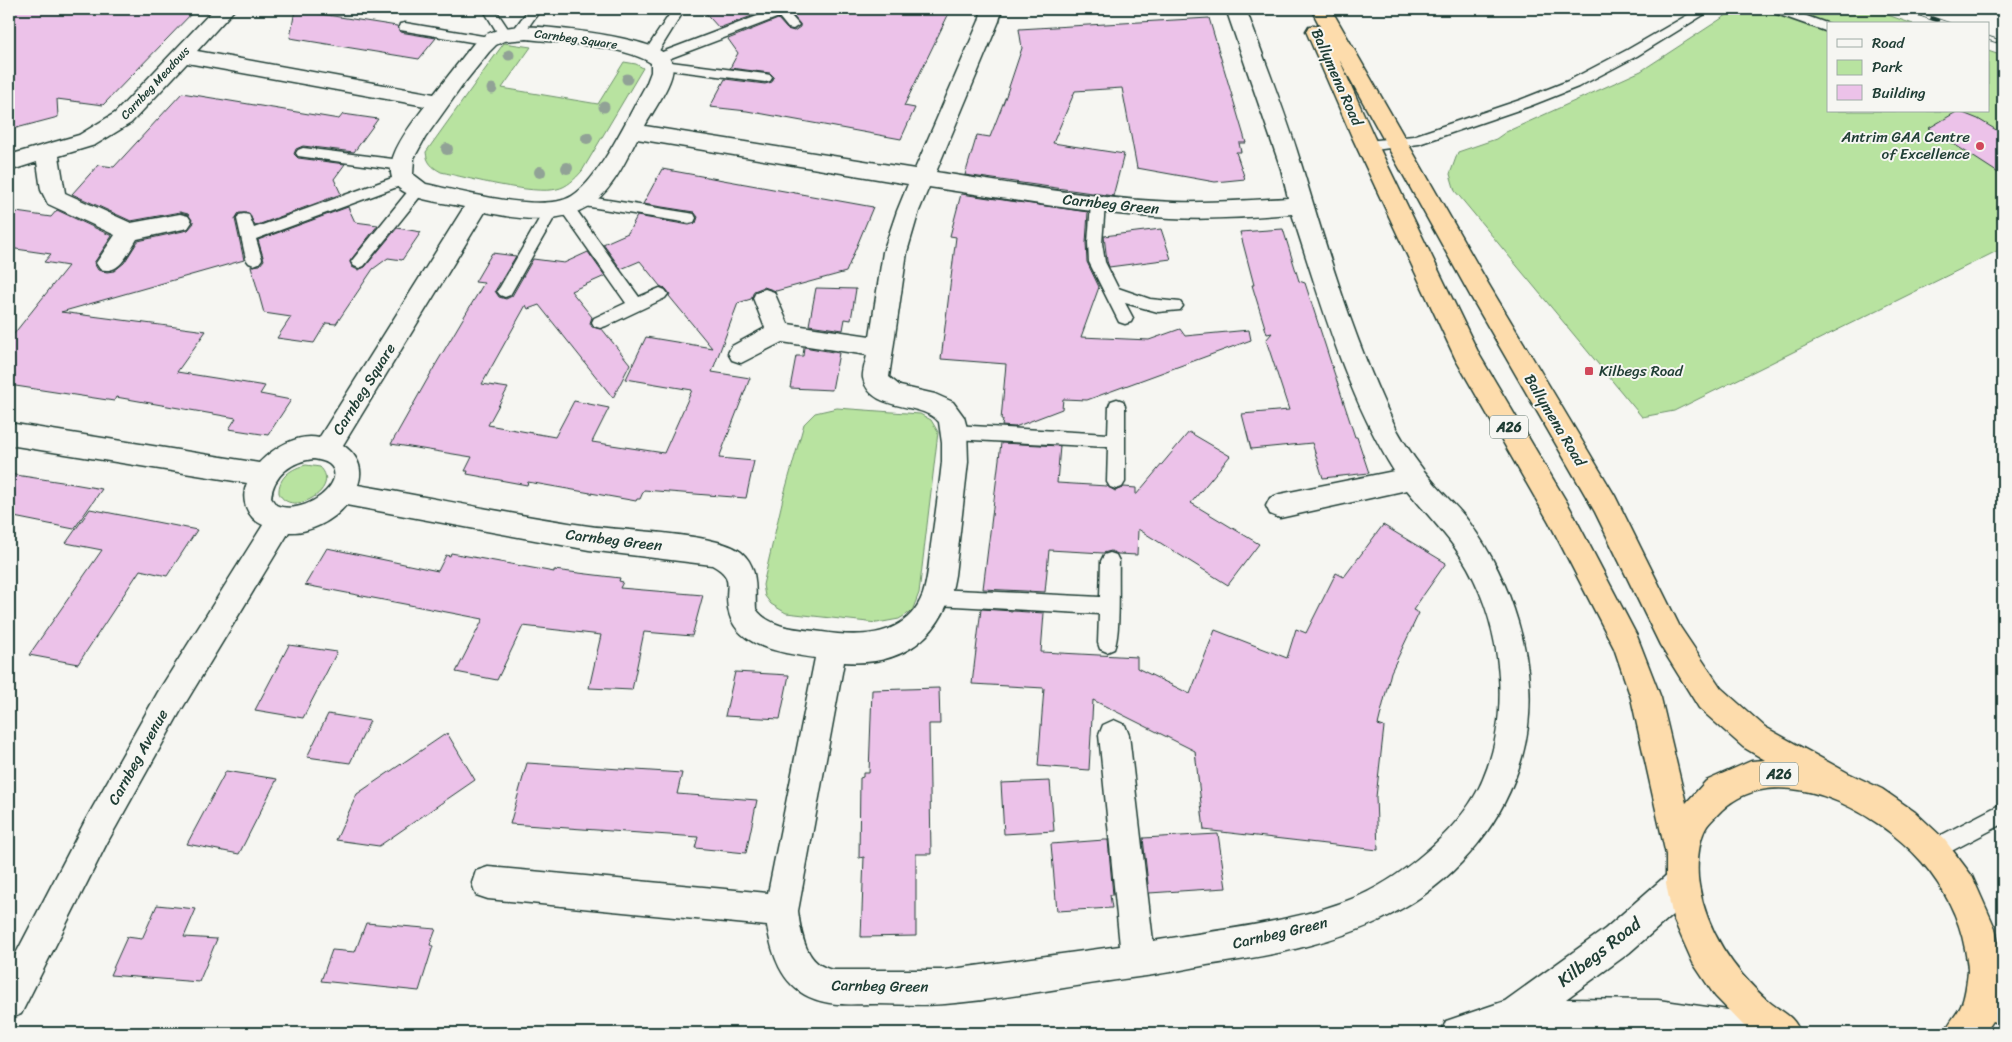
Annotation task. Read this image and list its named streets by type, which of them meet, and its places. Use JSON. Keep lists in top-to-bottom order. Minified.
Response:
{"streets":{"highway":["Ballymena Road","A26"],"street":["Carnbeg Square","Carnbeg Meadows","Carnbeg Green","Carnbeg Avenue","Kilbegs Road"]},"crossings":[["Carnbeg Square","Carnbeg Green"],["Carnbeg Square","Carnbeg Avenue"],["Ballymena Road","A26"],["Ballymena Road","Kilbegs Road"],["Carnbeg Green","Carnbeg Avenue"],["A26","Kilbegs Road"]],"places":{"other":["Antrim GAA Centre of Excellence"],"transit":["Kilbegs Road"]},"legend":["Road","Park","Building"]}
